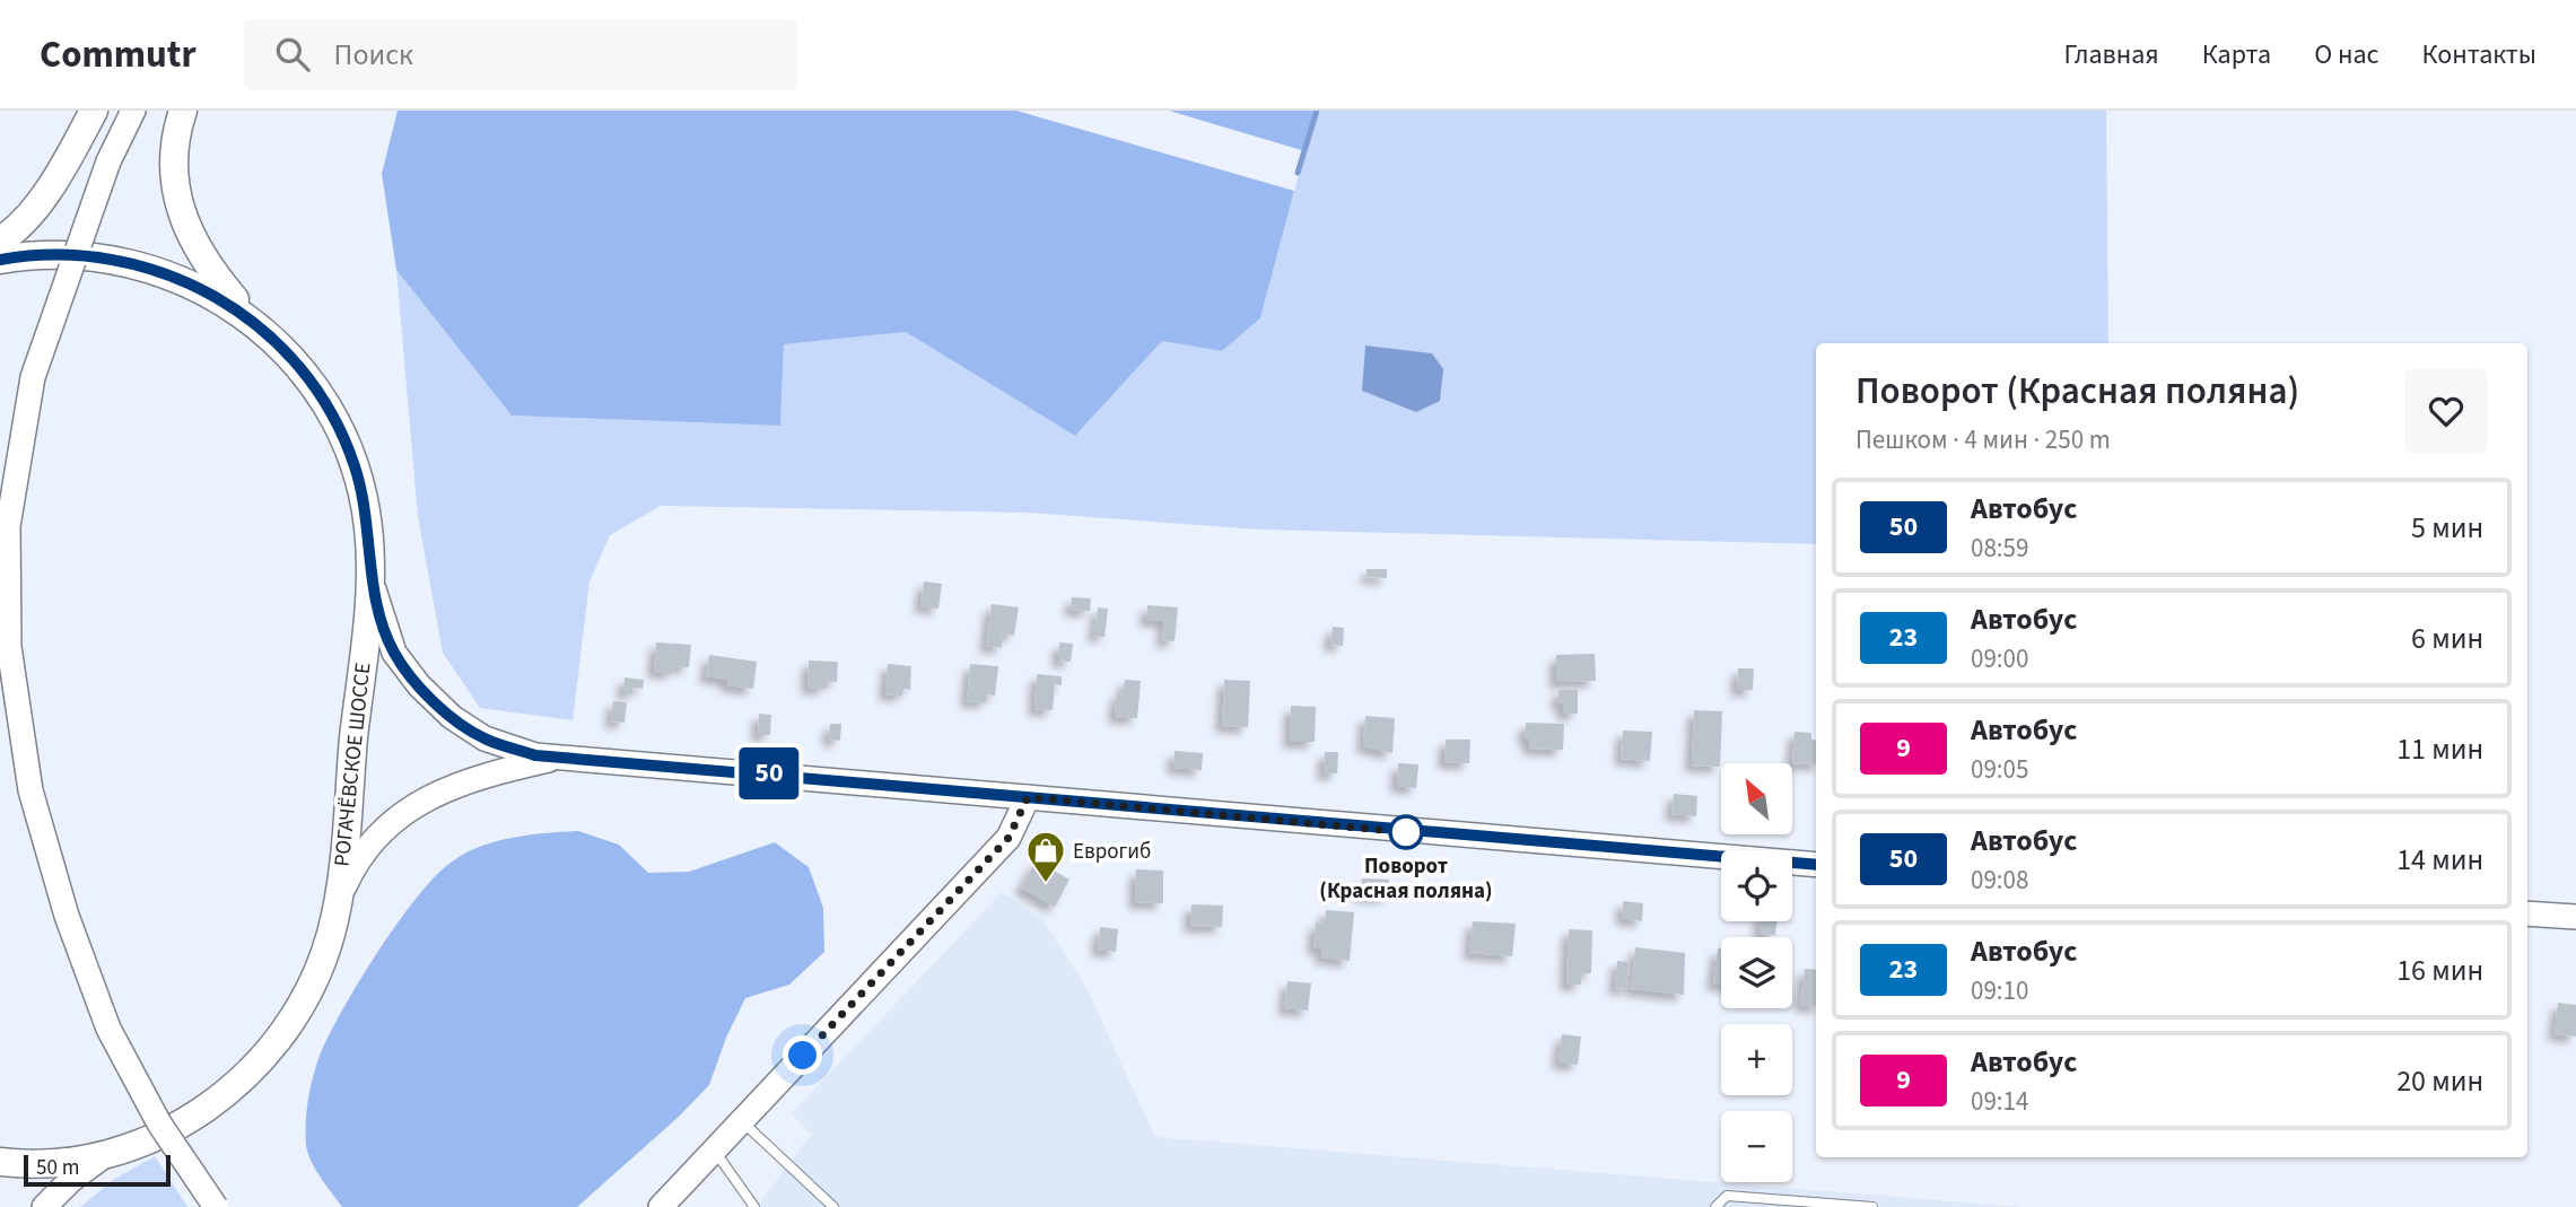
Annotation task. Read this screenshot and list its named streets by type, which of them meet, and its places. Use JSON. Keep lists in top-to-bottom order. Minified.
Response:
{"streets":{"main road":["РОГАЧЁВСКОЕ ШОССЕ"]},"places":{"other":["Поворот (Красная поляна)"],"shop":["Еврогиб"]},"lines":["bus line 50"],"scale_bar":"50 m","north":"top left","page":{"header":"Commutr","search":"Поиск","nav":["Главная","Карта","О нас","Контакты"],"on_map":"50","heading":["Поворот (Красная поляна)","Пешком · 4 мин · 250 m"],"list":[{"mark":"50","name":"Автобус","note":"08:59","value":"5 мин"},{"mark":"23","name":"Автобус","note":"09:00","value":"6 мин"},{"mark":"9","name":"Автобус","note":"09:05","value":"11 мин"},{"mark":"50","name":"Автобус","note":"09:08","value":"14 мин"},{"mark":"23","name":"Автобус","note":"09:10","value":"16 мин"},{"mark":"9","name":"Автобус","note":"09:14","value":"20 мин"}],"map_buttons":["+","−"],"scale":"50 m"}}
